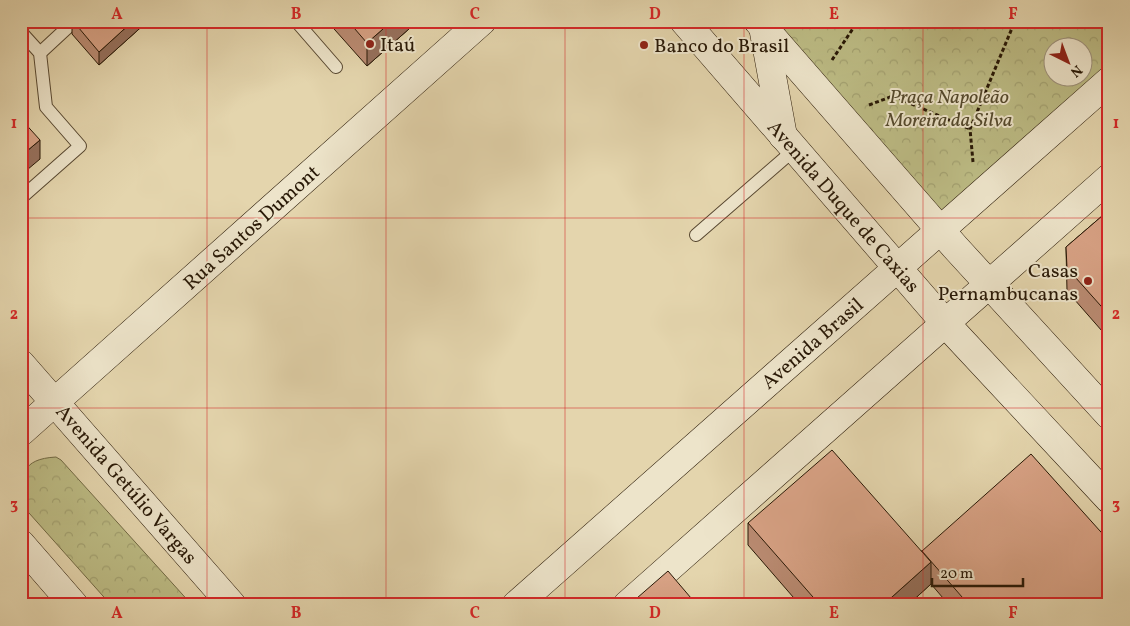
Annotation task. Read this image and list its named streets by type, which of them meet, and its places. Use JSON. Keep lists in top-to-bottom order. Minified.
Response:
{"streets":{"main road":["Avenida Duque de Caxias","Rua Santos Dumont","Avenida Brasil","Avenida Getúlio Vargas"]},"crossings":[["Avenida Duque de Caxias","Avenida Brasil"],["Rua Santos Dumont","Avenida Getúlio Vargas"]],"parks":["Praça Napoleão Moreira da Silva"],"places":["Itaú","Banco do Brasil","Casas Pernambucanas"],"scale_bar":"20 m","north":"bottom right","grid":{"columns":["A","B","C","D","E","F"],"rows":["1","2","3"]}}
